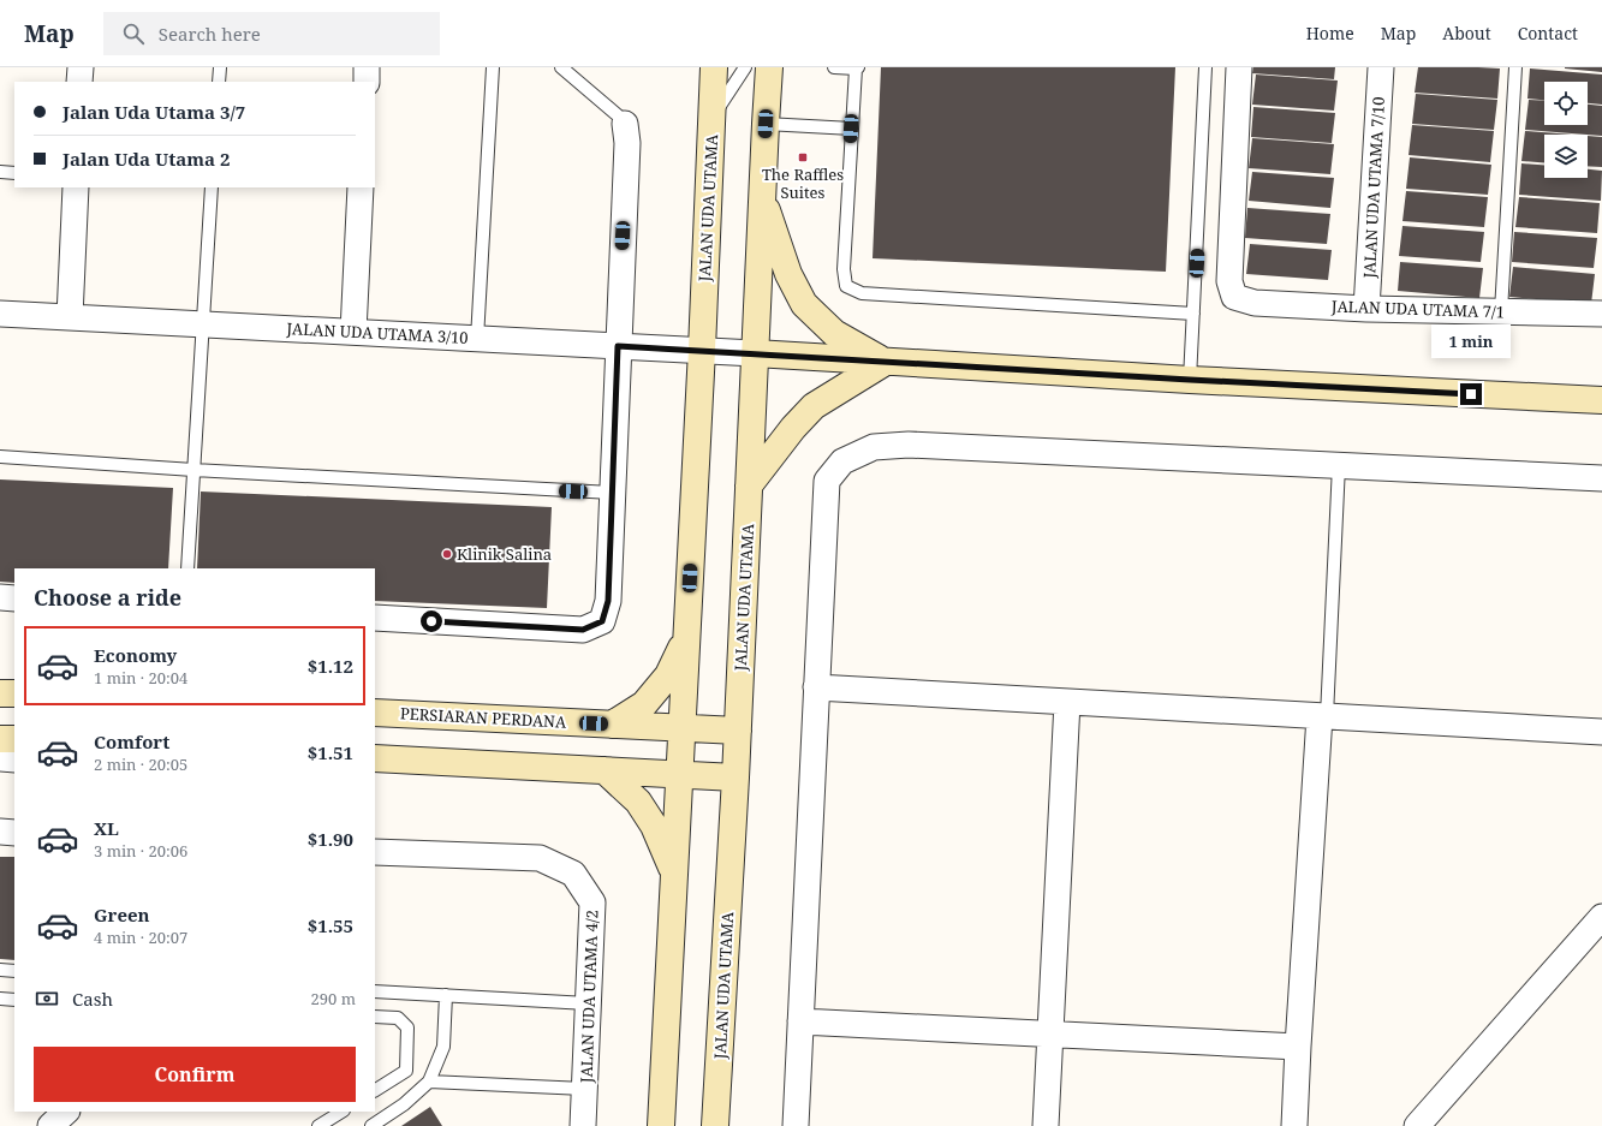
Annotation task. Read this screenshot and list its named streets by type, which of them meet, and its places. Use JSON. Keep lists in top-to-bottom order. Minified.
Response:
{"streets":{"main road":["JALAN UDA UTAMA","PERSIARAN PERDANA"],"street":["JALAN UDA UTAMA 7/10","JALAN UDA UTAMA 7/1","JALAN UDA UTAMA 3/10","JALAN UDA UTAMA 4/2"]},"crossings":[["JALAN UDA UTAMA 7/10","JALAN UDA UTAMA 7/1"],["JALAN UDA UTAMA","JALAN UDA UTAMA 3/10"],["JALAN UDA UTAMA","PERSIARAN PERDANA"]],"places":{"transit":["The Raffles Suites"],"other":["Klinik Salina"]},"page":{"header":"Map","search":"Search here","nav":["Home","Map","About","Contact"],"banner":["Jalan Uda Utama 3/7","Jalan Uda Utama 2"],"bubble":"1 min","heading":"Choose a ride","list":[{"name":"Economy","note":"1 min · 20:04","value":"$1.12"},{"name":"Comfort","note":"2 min · 20:05","value":"$1.51"},{"name":"XL","note":"3 min · 20:06","value":"$1.90"},{"name":"Green","note":"4 min · 20:07","value":"$1.55"}],"pay":["Cash","290 m"],"buttons":"Confirm"}}
